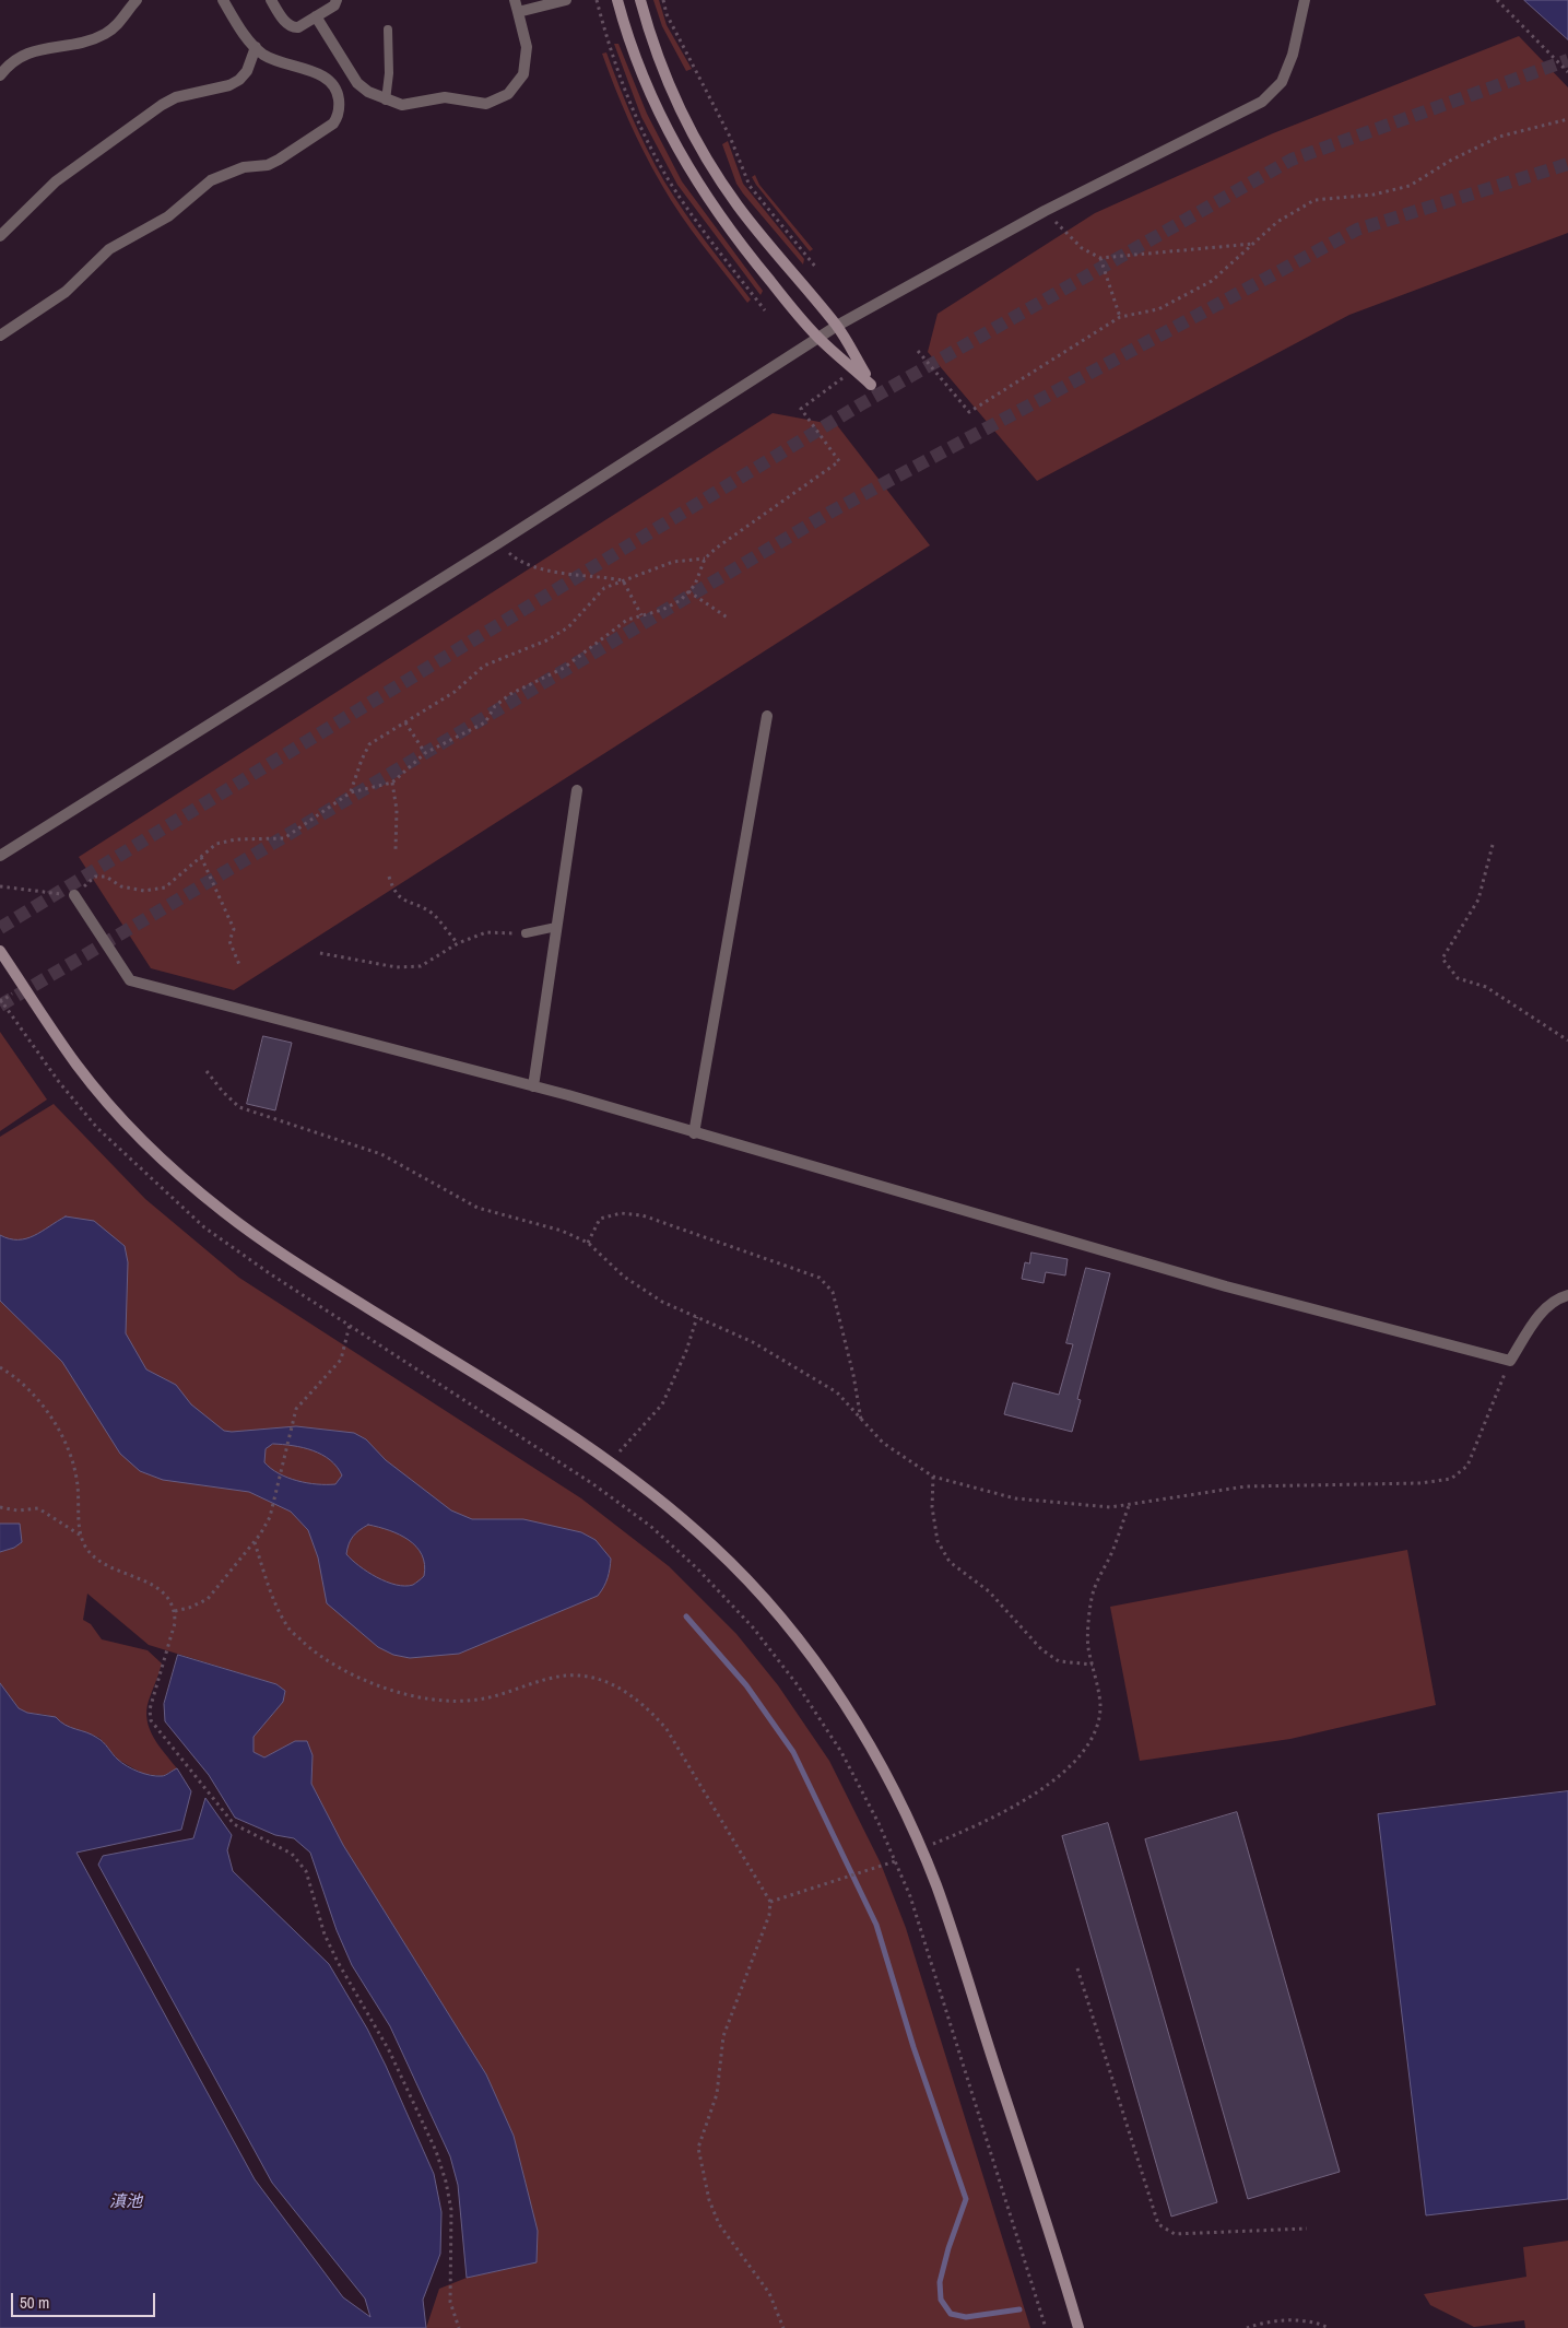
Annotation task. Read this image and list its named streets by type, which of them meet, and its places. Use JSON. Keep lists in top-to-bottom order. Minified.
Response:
{"water":["滇池"],"scale_bar":"50 m"}
